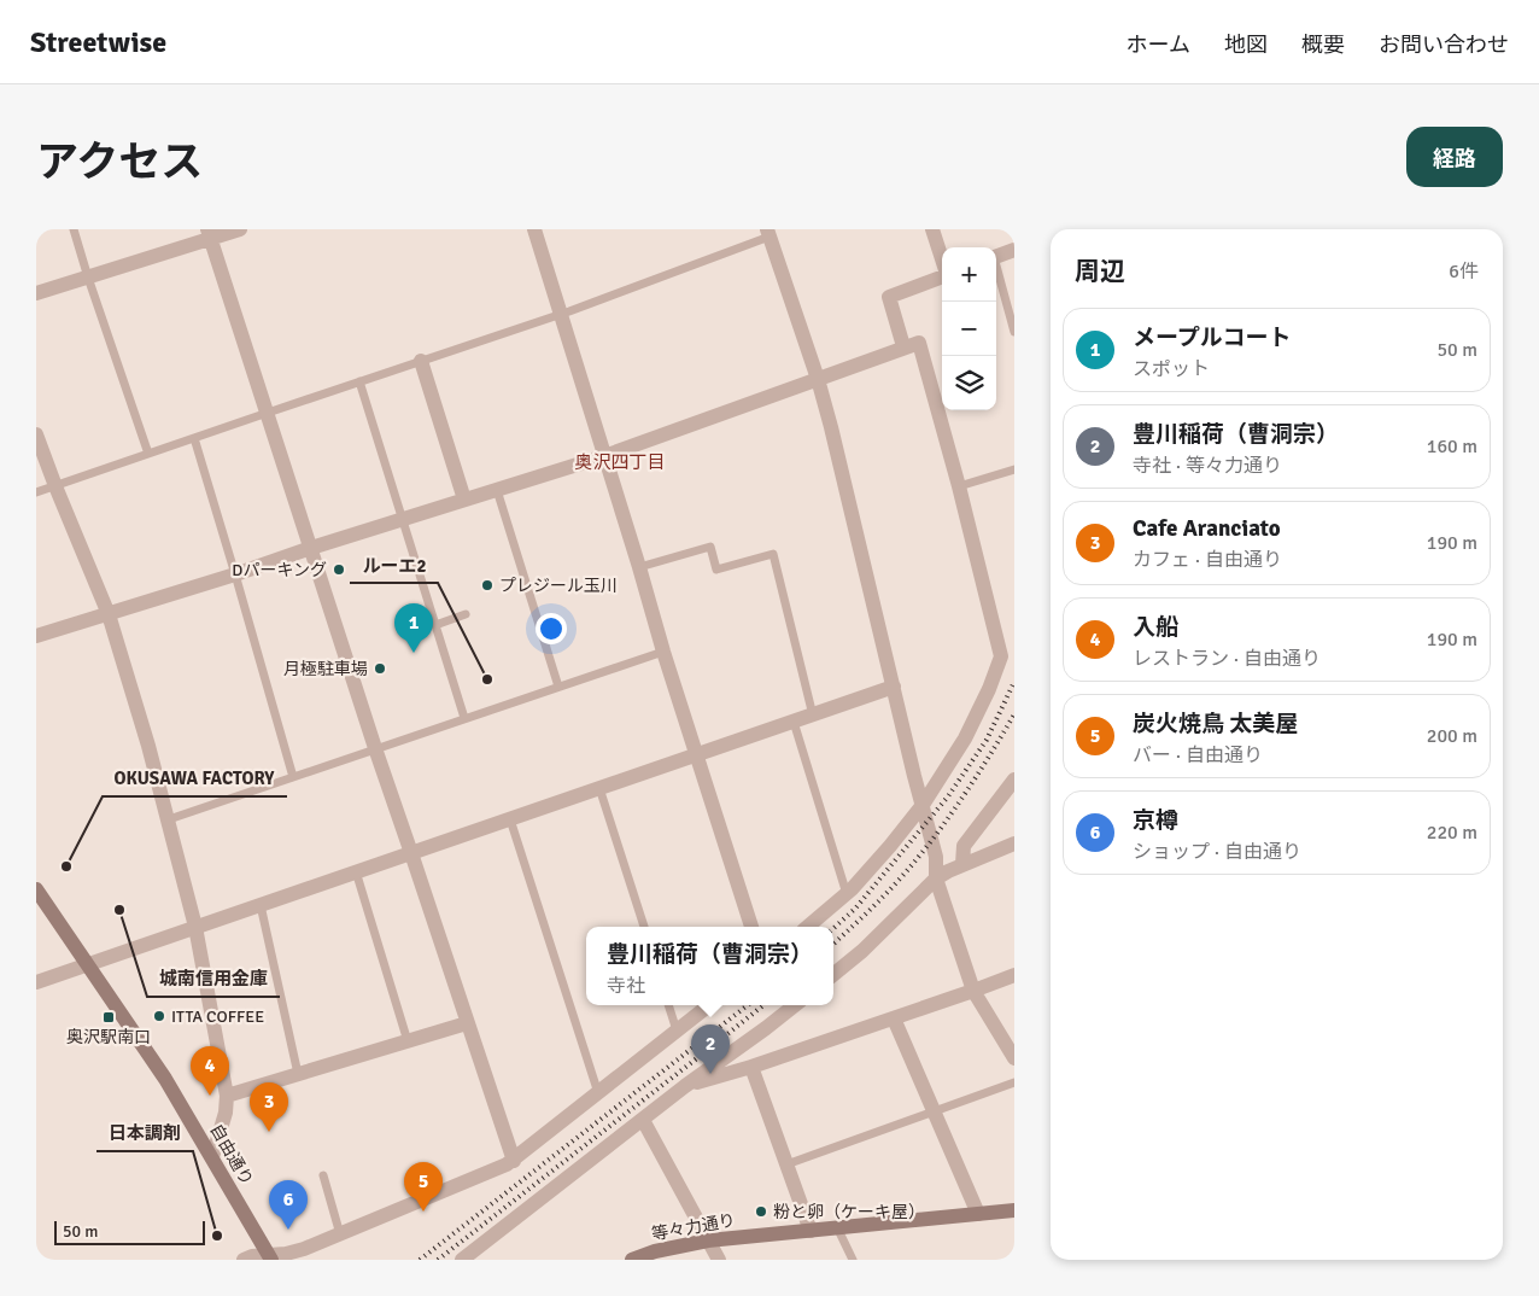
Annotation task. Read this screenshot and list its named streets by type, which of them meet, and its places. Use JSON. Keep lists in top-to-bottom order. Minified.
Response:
{"streets":{"main road":["自由通り","等々力通り"]},"districts":["奥沢四丁目"],"places":{"other":["Dパーキング","プレジール玉川","月極駐車場","ルーエ2","OKUSAWA FACTORY","城南信用金庫","ITTA COFFEE","粉と卵（ケーキ屋）","日本調剤"],"transit":["奥沢駅南口"]},"scale_bar":"50 m","page":{"header":"Streetwise","nav":["ホーム","地図","概要","お問い合わせ"],"title":"アクセス","buttons":"経路","heading":["周辺","6件"],"map_buttons":["+","−"],"list":[{"mark":"1","name":"メープルコート","note":"スポット","value":"50 m"},{"mark":"2","name":"豊川稲荷（曹洞宗）","note":"寺社 · 等々力通り","value":"160 m"},{"mark":"3","name":"Cafe Aranciato","note":"カフェ · 自由通り","value":"190 m"},{"mark":"4","name":"入船","note":"レストラン · 自由通り","value":"190 m"},{"mark":"5","name":"炭火焼鳥 太美屋","note":"バー · 自由通り","value":"200 m"},{"mark":"6","name":"京樽","note":"ショップ · 自由通り","value":"220 m"}],"pins":["1","2","4","3","5","6"],"popup":["豊川稲荷（曹洞宗）","寺社"],"scale":"50 m"}}
